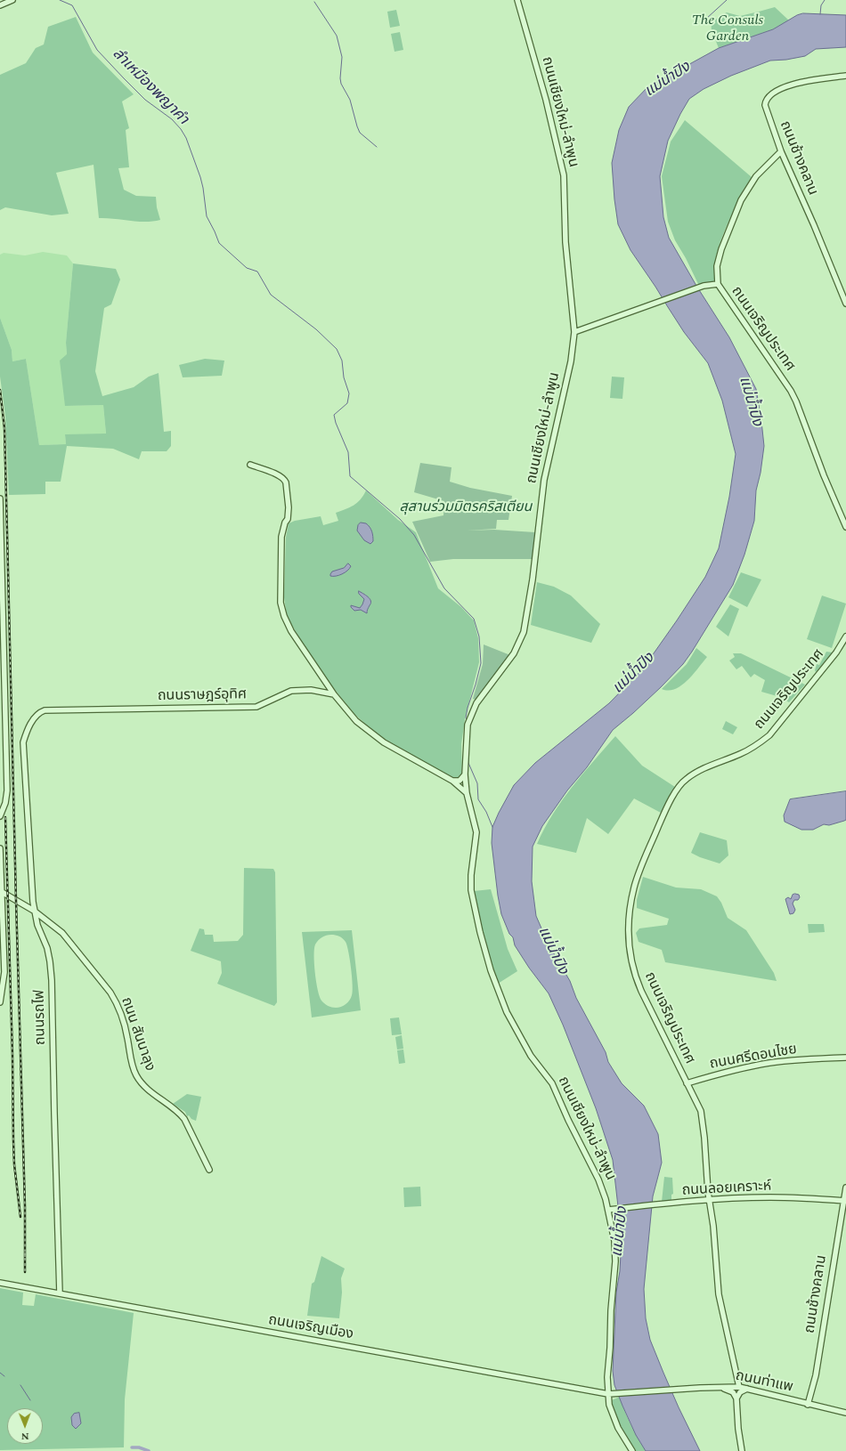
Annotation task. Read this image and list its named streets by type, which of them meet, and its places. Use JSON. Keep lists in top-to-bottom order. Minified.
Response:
{"streets":{"street":["ถนนเชียงใหม่-ลำพูน","ถนนช้างคลาน","ถนนเจริญประเทศ","ถนนราษฎร์อุทิศ","ถนนรถไฟ","ถนน สันนาลุง","ถนนศรีดอนไชย","ถนนลอยเคราะห์","ถนนเจริญเมือง","ถนนท่าแพ"]},"crossings":[["ถนนเชียงใหม่-ลำพูน","ถนนลอยเคราะห์"],["ถนนเชียงใหม่-ลำพูน","ถนนเจริญเมือง"],["ถนนช้างคลาน","ถนนเจริญประเทศ"],["ถนนช้างคลาน","ถนนลอยเคราะห์"],["ถนนช้างคลาน","ถนนท่าแพ"],["ถนนเจริญประเทศ","ถนนศรีดอนไชย"],["ถนนเจริญประเทศ","ถนนลอยเคราะห์"],["ถนนเจริญประเทศ","ถนนท่าแพ"],["ถนนราษฎร์อุทิศ","ถนนรถไฟ"],["ถนนรถไฟ","ถนน สันนาลุง"],["ถนนรถไฟ","ถนนเจริญเมือง"],["ถนนเจริญเมือง","ถนนท่าแพ"]],"water":["แม่น้ำปิง","ลำเหมืองพญาคำ"],"parks":["The Consuls Garden","สุสานร่วมมิตรคริสเตียน"],"north":"bottom"}
